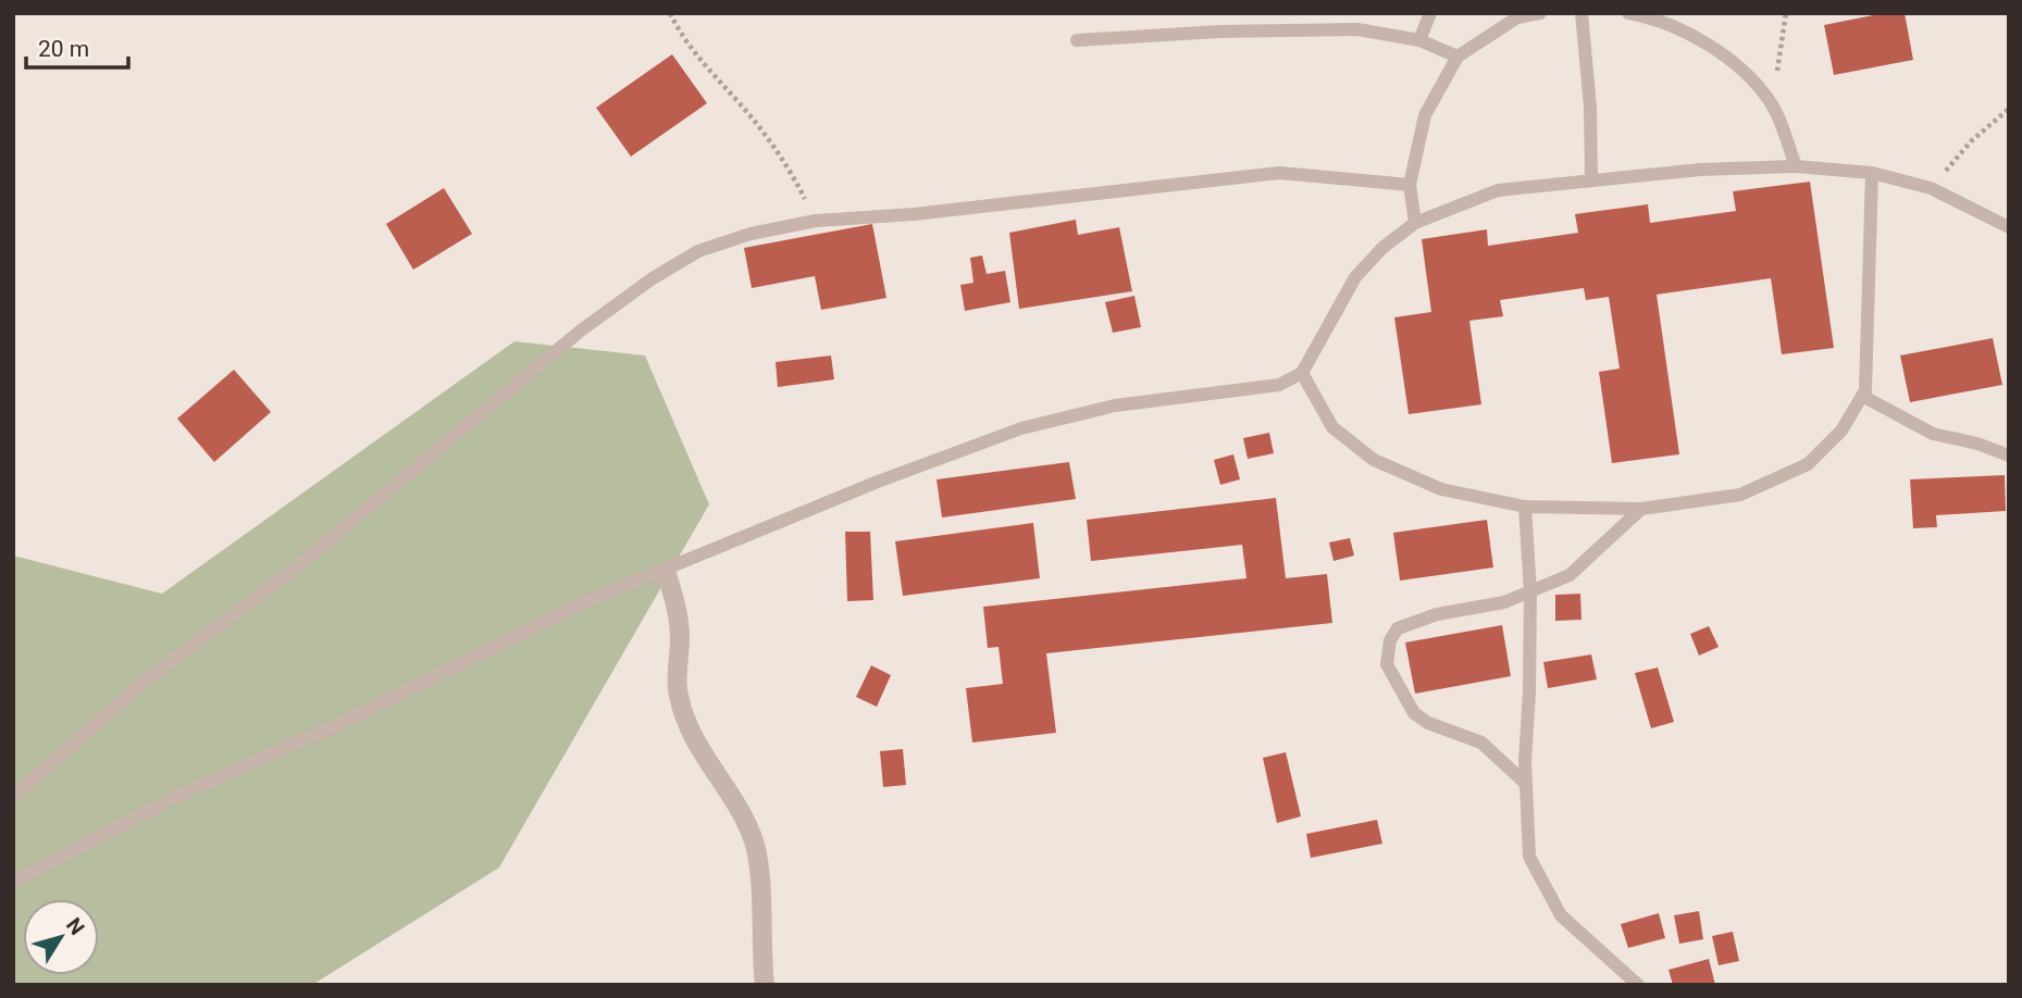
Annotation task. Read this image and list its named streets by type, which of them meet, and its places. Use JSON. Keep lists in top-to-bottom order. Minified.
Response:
{"scale_bar":"20 m","north":"top right"}
